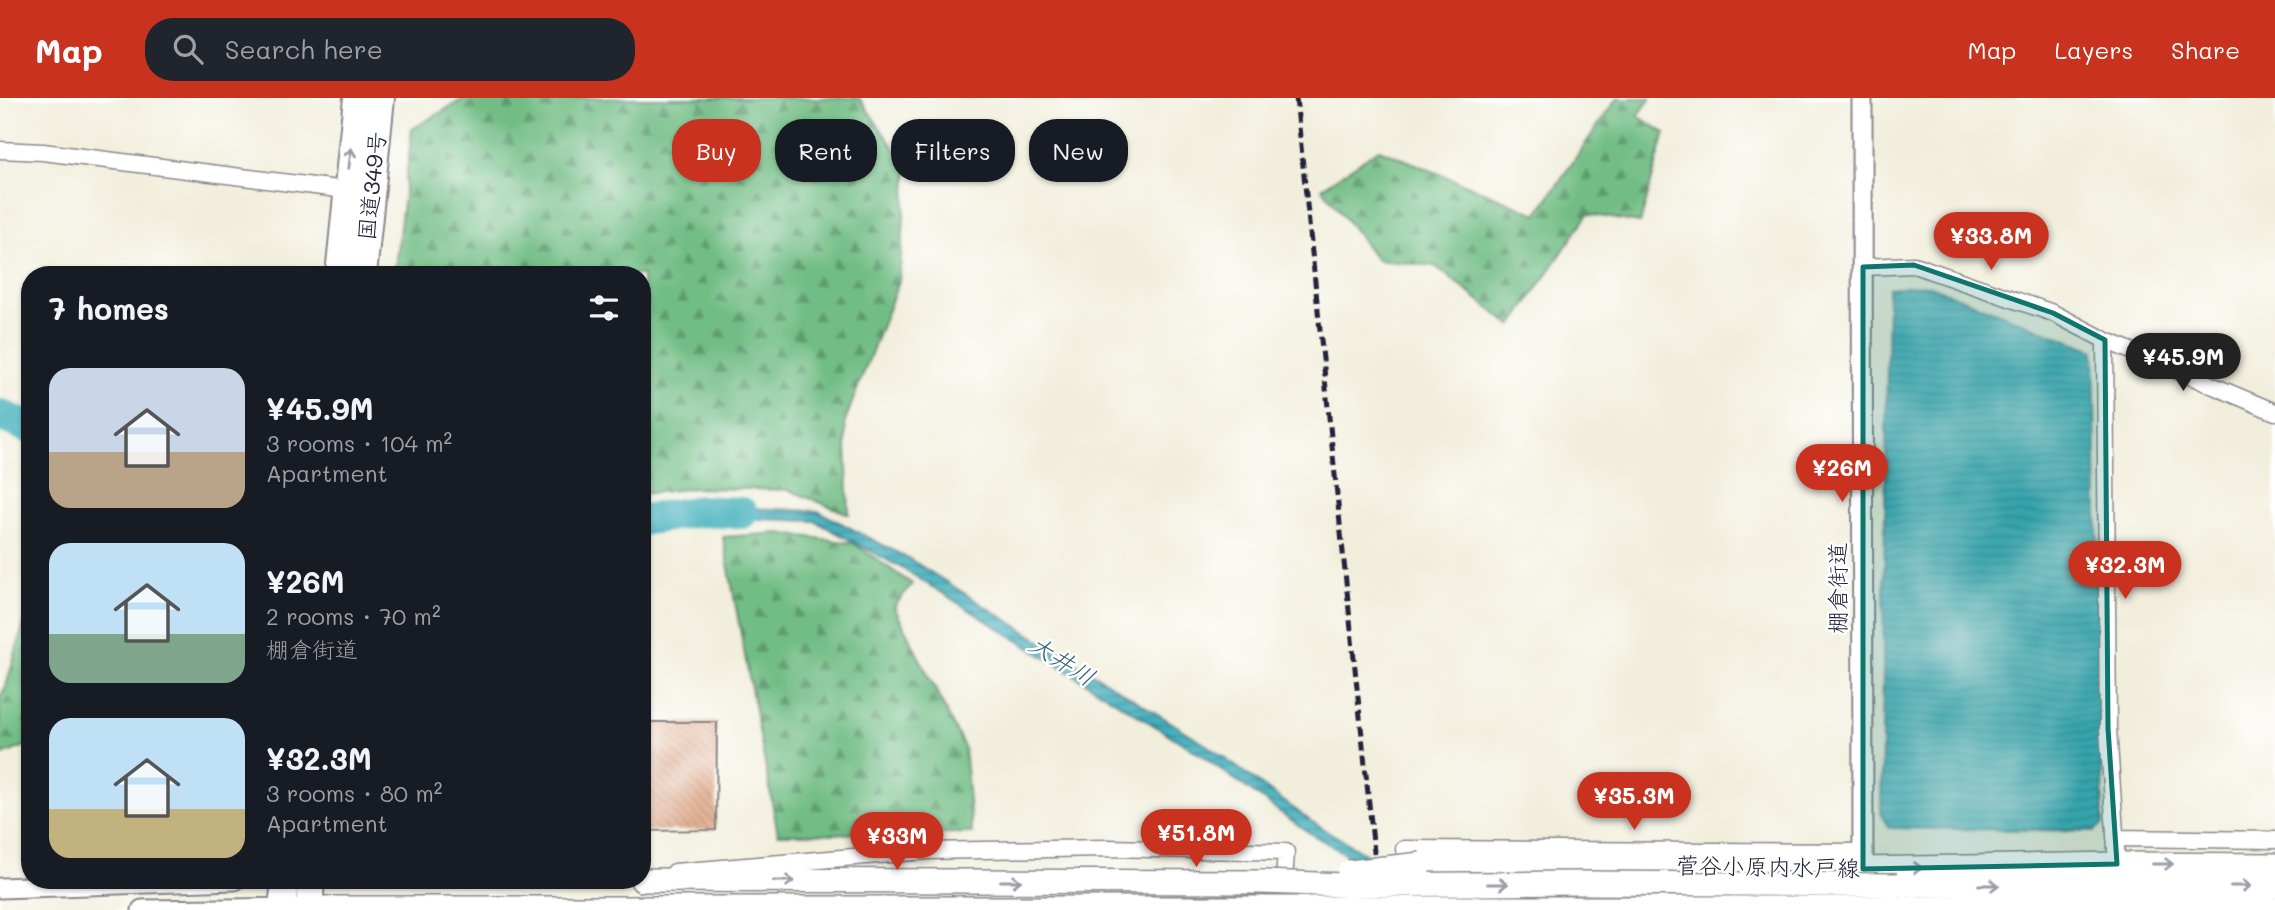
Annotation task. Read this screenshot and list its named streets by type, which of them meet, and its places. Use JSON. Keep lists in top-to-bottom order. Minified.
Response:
{"streets":{"highway":["国道349号"],"main road":["菅谷小原内水戸線"],"street":["棚倉街道"]},"crossings":[["棚倉街道","菅谷小原内水戸線"]],"water":["大井川"],"page":{"header":"Map","search":"Search here","nav":["Map","Layers","Share"],"chip":["Buy","Rent","Filters","New"],"price":["¥33.8M","¥45.9M","¥26M","¥32.3M","¥35.3M","¥51.8M","¥33M"],"heading":"7 homes","list":[{"name":"¥45.9M","note":"3 rooms · 104 m² · Apartment"},{"name":"¥26M","note":"2 rooms · 70 m² · 棚倉街道"},{"name":"¥32.3M","note":"3 rooms · 80 m² · Apartment"}]}}
